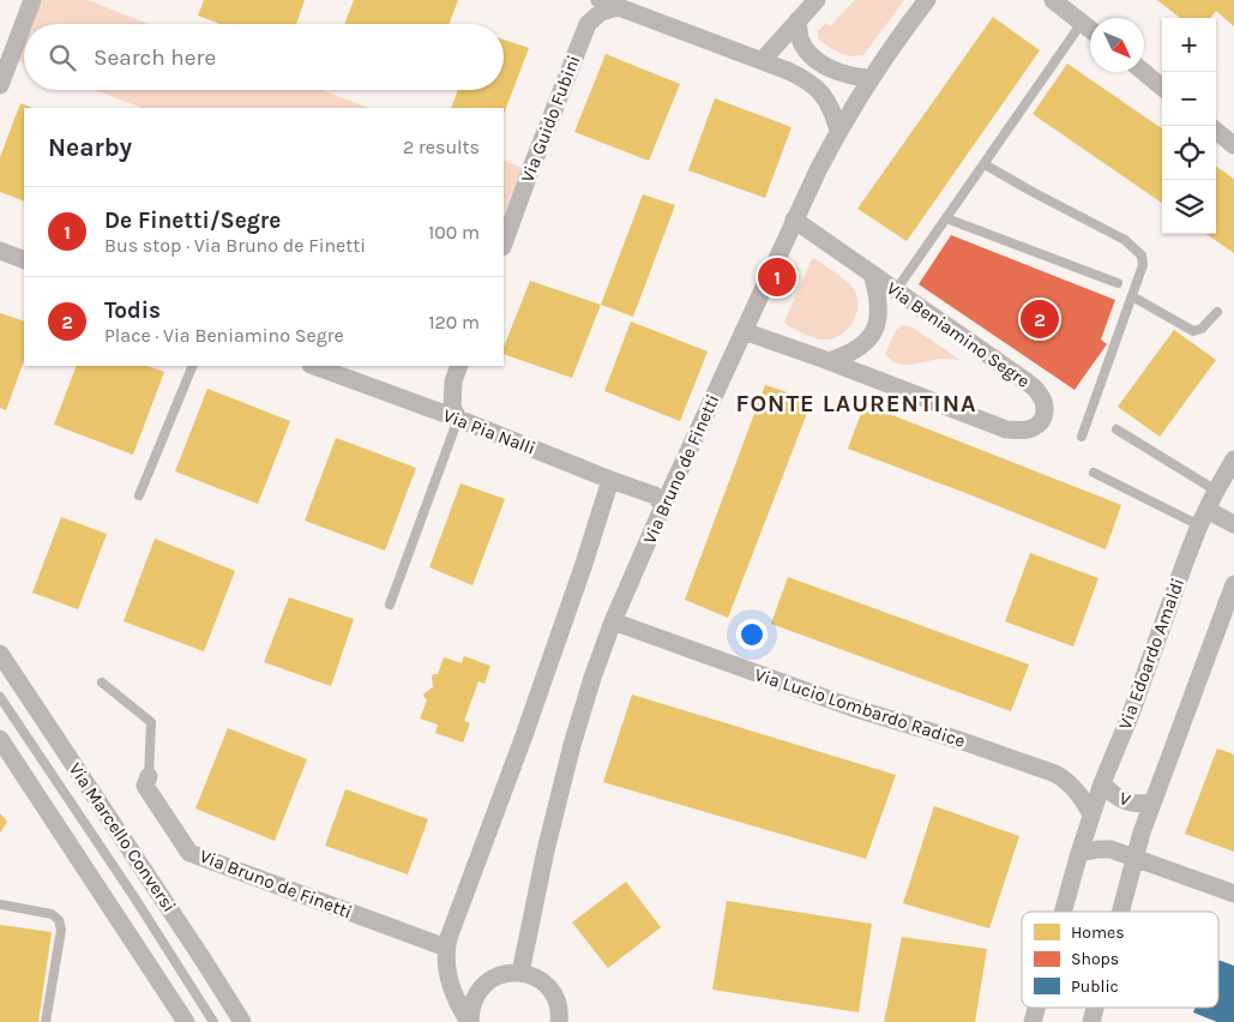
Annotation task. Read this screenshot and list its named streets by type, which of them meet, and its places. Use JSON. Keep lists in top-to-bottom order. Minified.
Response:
{"streets":{"street":["Via Guido Fubini","Via Beniamino Segre","Via Pia Nalli","Via Bruno de Finetti","Via Edoardo Amaldi","Via Lucio Lombardo Radice","V","Via Marcello Conversi"]},"crossings":[["Via Beniamino Segre","Via Bruno de Finetti"],["Via Pia Nalli","Via Bruno de Finetti"],["Via Bruno de Finetti","Via Lucio Lombardo Radice"],["Via Edoardo Amaldi","Via Lucio Lombardo Radice"],["Via Edoardo Amaldi","V"]],"districts":["FONTE LAURENTINA"],"legend":["Homes","Shops","Public"],"north":"bottom right","page":{"map_buttons":["+","−"],"search":"Search here","heading":["Nearby","2 results"],"list":[{"mark":"1","name":"De Finetti/Segre","note":"Bus stop · Via Bruno de Finetti","value":"100 m"},{"mark":"2","name":"Todis","note":"Place · Via Beniamino Segre","value":"120 m"}],"pins":["1","2"]}}
